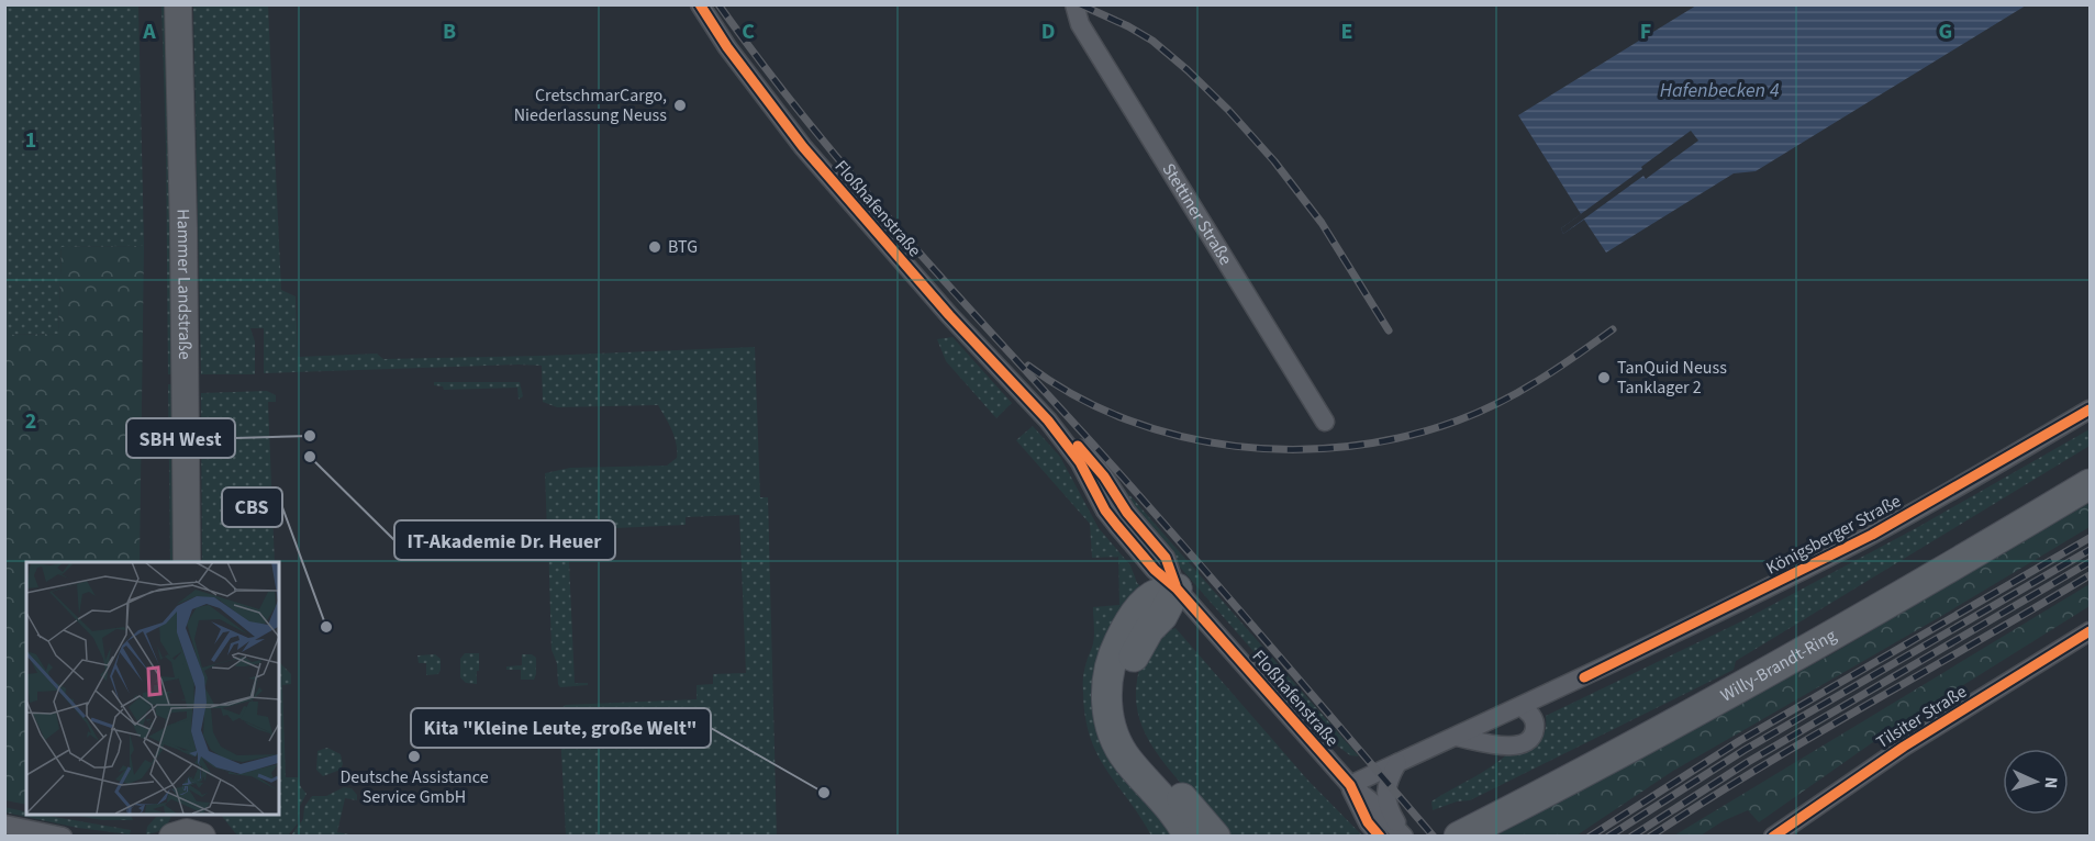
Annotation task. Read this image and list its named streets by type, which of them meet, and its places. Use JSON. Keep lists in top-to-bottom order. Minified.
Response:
{"streets":{"main road":["Willy-Brandt-Ring"],"street":["Floßhafenstraße","Stettiner Straße","Hammer Landstraße","Königsberger Straße","Tilsiter Straße"]},"crossings":[["Floßhafenstraße","Königsberger Straße"]],"water":["Hafenbecken 4"],"places":["CretschmarCargo, Niederlassung Neuss","BTG","TanQuid Neuss Tanklager 2","SBH West","IT-Akademie Dr. Heuer","CBS","Deutsche Assistance Service GmbH","Kita \"Kleine Leute, große Welt\""],"north":"right","grid":{"columns":["A","B","C","D","E","F","G"],"rows":["1","2"]}}
